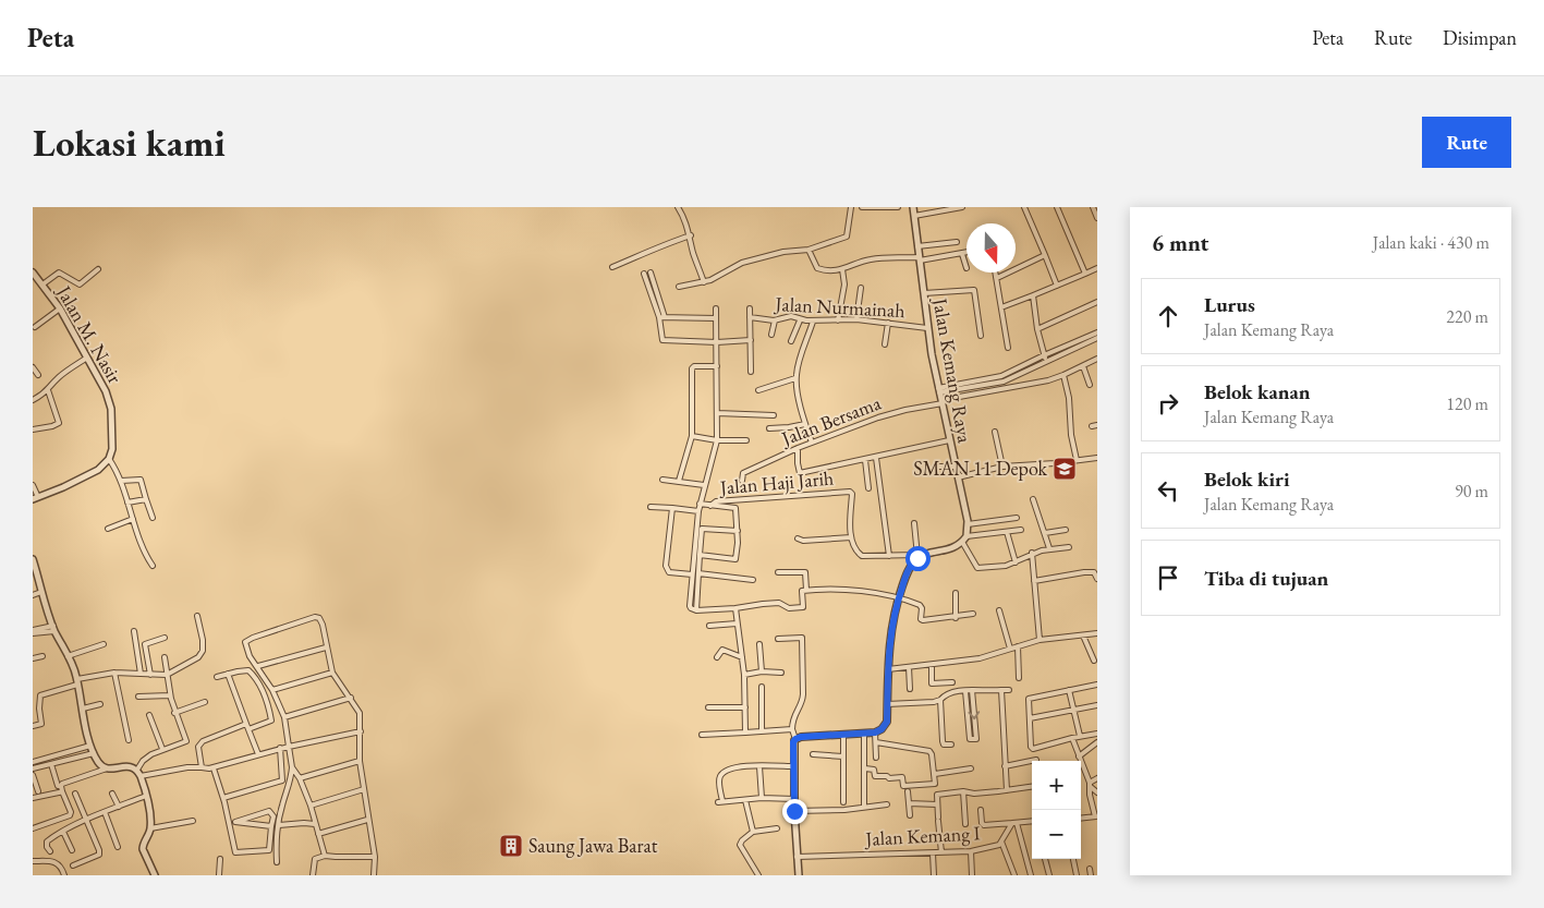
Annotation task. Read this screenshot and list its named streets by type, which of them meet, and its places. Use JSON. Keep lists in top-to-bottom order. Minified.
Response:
{"streets":{"street":["Jalan Nurmainah","Jalan M. Nasir","Jalan Kemang Raya","Jalan Bersama","Jalan Haji Jarih","Jalan Kemang I"]},"crossings":[["Jalan Nurmainah","Jalan Kemang Raya"],["Jalan Kemang Raya","Jalan Bersama"]],"places":{"school or university":["SMAN 11 Depok"],"building":["Saung Jawa Barat"]},"north":"bottom","page":{"header":"Peta","nav":["Peta","Rute","Disimpan"],"buttons":"Rute","title":"Lokasi kami","heading":["6 mnt","Jalan kaki · 430 m"],"list":[["Lurus","Jalan Kemang Raya","220 m"],["Belok kanan","Jalan Kemang Raya","120 m"],["Belok kiri","Jalan Kemang Raya","90 m"],"Tiba di tujuan"],"map_buttons":["+","−"]}}
